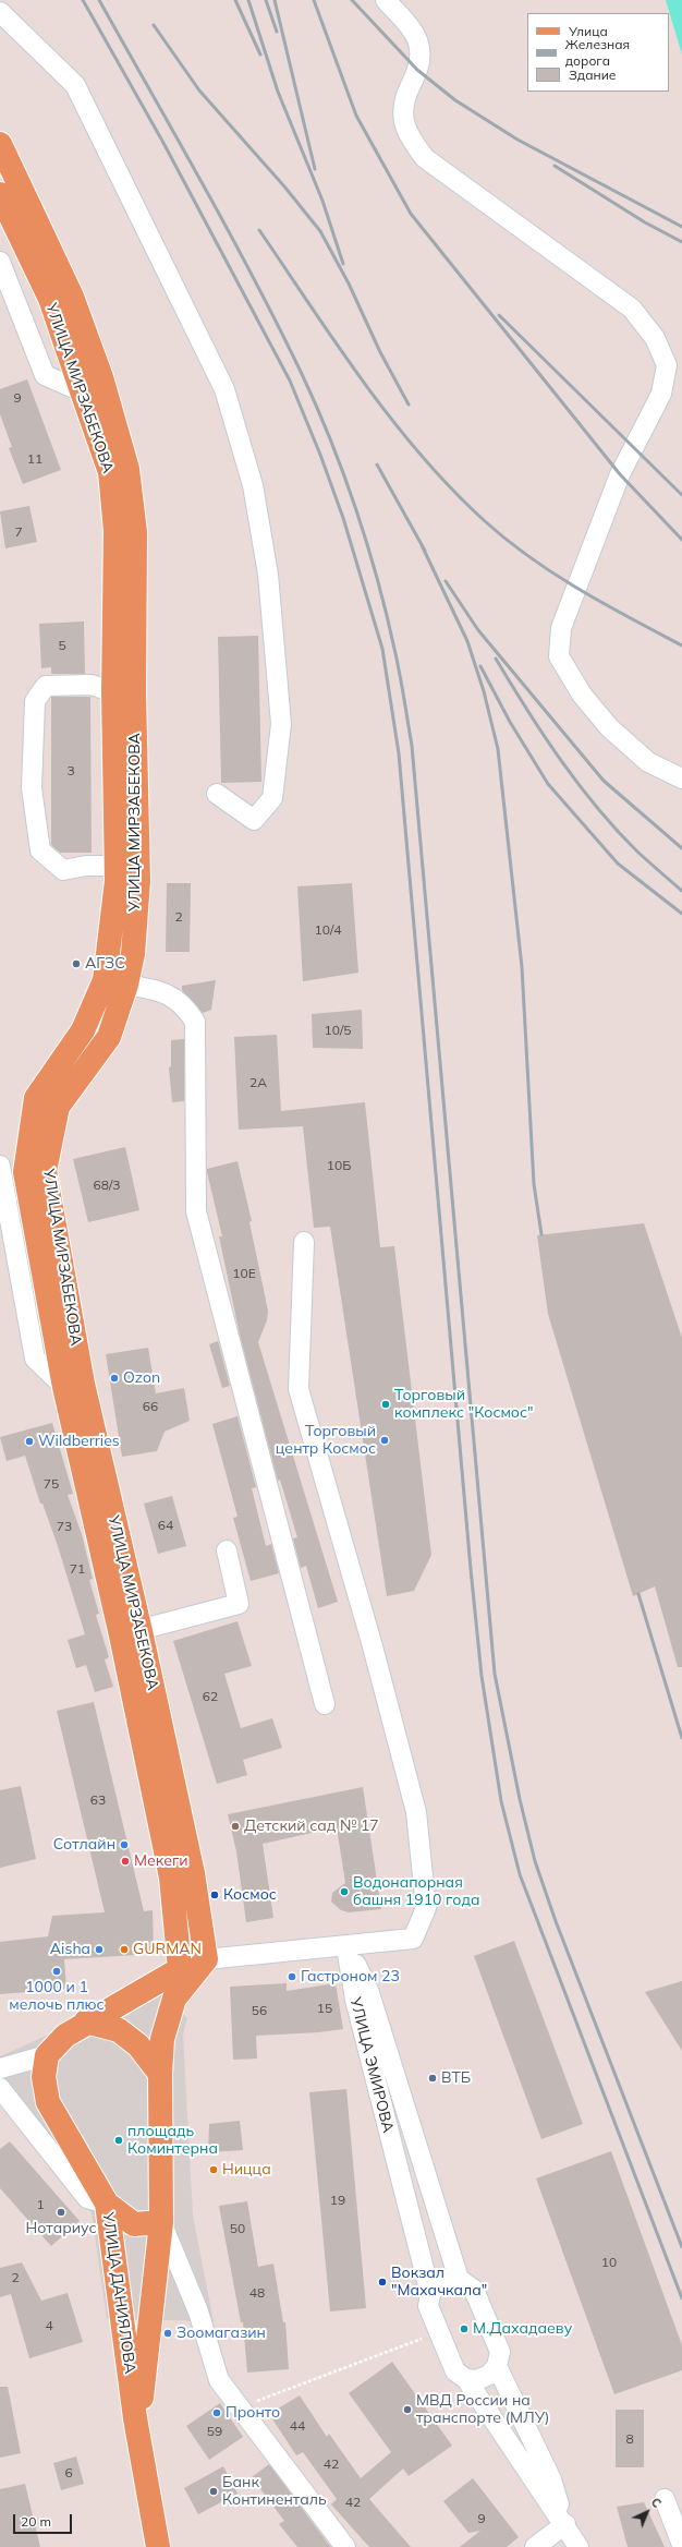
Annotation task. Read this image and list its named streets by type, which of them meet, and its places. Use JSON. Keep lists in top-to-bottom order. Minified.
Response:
{"streets":{"main road":["УЛИЦА МИРЗАБЕКОВА","УЛИЦА ДАНИЯЛОВА"],"street":["УЛИЦА ЭМИРОВА"]},"crossings":[["УЛИЦА МИРЗАБЕКОВА","УЛИЦА ДАНИЯЛОВА"]],"places":["АГЗС","Ozon","Торговый комплекс \"Космос\"","Торговый центр Космос","Wildberries","Детский сад № 17","Сотлайн","Мекеги","Водонапорная башня 1910 года","Космос","Aisha","GURMAN","1000 и 1 мелочь плюс","Гастроном 23","ВТБ","площадь Коминтерна","Ницца","Нотариус","Вокзал \"Махачкала\"","М.Дахадаеву","Зоомагазин","МВД России на транспорте (МЛУ)","Пронто","Банк Континенталь"],"house_numbers":["9","11","7","5","3","2","10/4","10/5","2А","10Б","68/3","10Е","66","75","64","73","71","62","63","15","56","19","1","50","10","2","48","4","44","59","8","42","6","42","9"],"legend":["Улица","Железная дорога","Здание"],"scale_bar":"20 m","north":"top right"}
